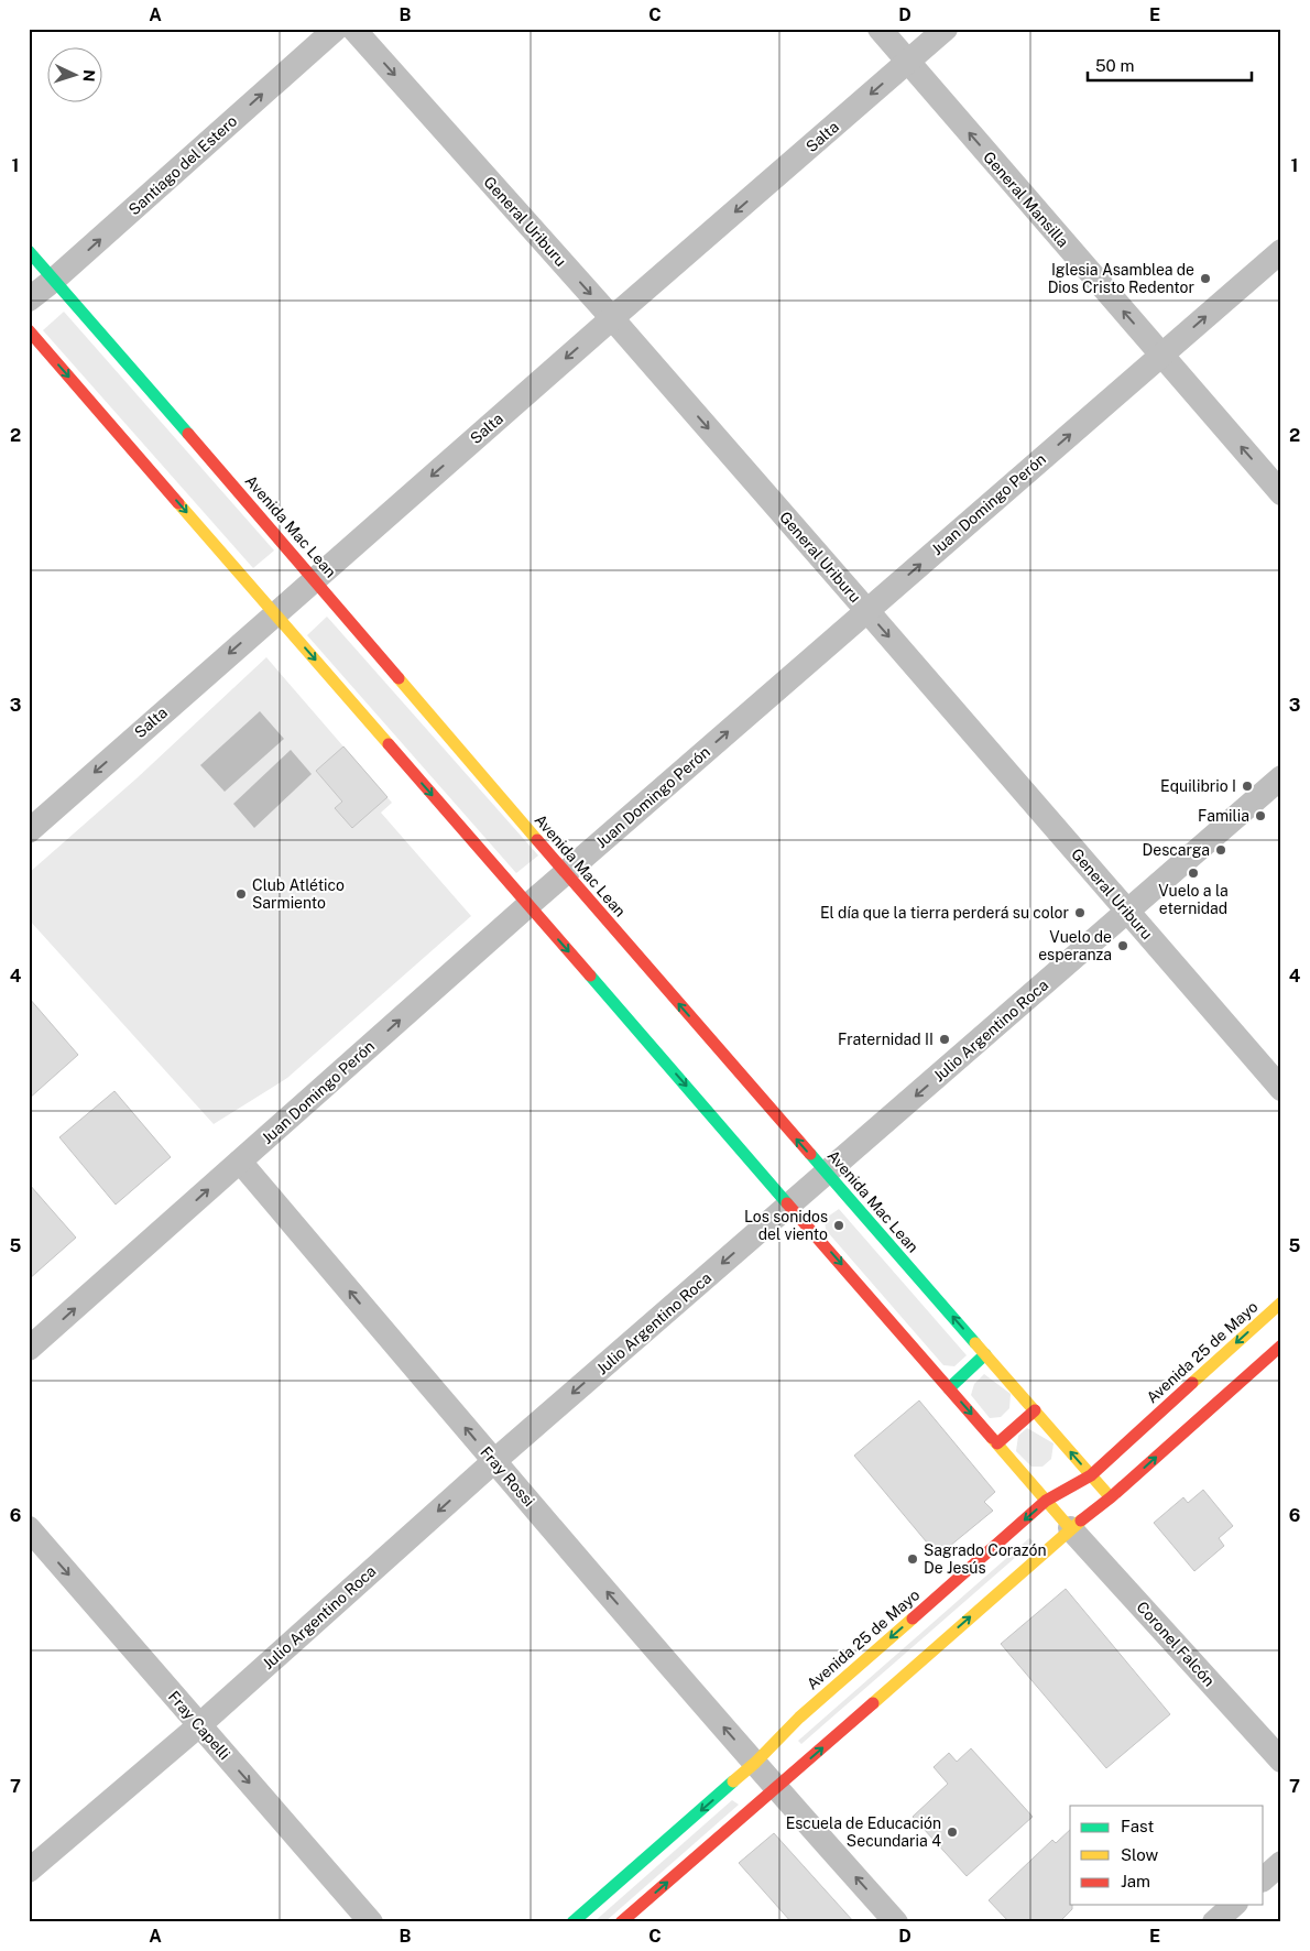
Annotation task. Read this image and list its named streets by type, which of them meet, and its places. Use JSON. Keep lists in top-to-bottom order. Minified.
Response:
{"streets":{"main road":["Avenida Mac Lean","Avenida 25 de Mayo"],"street":["Salta","Santiago del Estero","General Mansilla","General Uriburu","Juan Domingo Perón","Julio Argentino Roca","Fray Rossi","Coronel Falcón","Fray Capelli"]},"crossings":[["Salta","General Mansilla"],["Salta","General Uriburu"],["Salta","Avenida Mac Lean"],["Santiago del Estero","Avenida Mac Lean"],["General Mansilla","Juan Domingo Perón"],["General Uriburu","Juan Domingo Perón"],["General Uriburu","Julio Argentino Roca"],["Juan Domingo Perón","Avenida Mac Lean"],["Juan Domingo Perón","Fray Rossi"],["Avenida Mac Lean","Julio Argentino Roca"],["Avenida Mac Lean","Avenida 25 de Mayo"],["Julio Argentino Roca","Fray Rossi"],["Julio Argentino Roca","Fray Capelli"],["Avenida 25 de Mayo","Fray Rossi"]],"one_way":["Salta","Santiago del Estero","General Mansilla","General Uriburu","Juan Domingo Perón","Julio Argentino Roca","Fray Rossi","Fray Capelli"],"places":["Iglesia Asamblea de Dios Cristo Redentor","Equilibrio I","Familia","Descarga","Vuelo a la eternidad","Club Atlético Sarmiento","El día que la tierra perderá su color","Vuelo de esperanza","Fraternidad II","Los sonidos del viento","Sagrado Corazón De Jesús","Escuela de Educación Secundaria 4"],"legend":["Fast","Slow","Jam"],"scale_bar":"50 m","north":"right","grid":{"columns":["A","B","C","D","E"],"rows":["1","2","3","4","5","6","7"]}}
